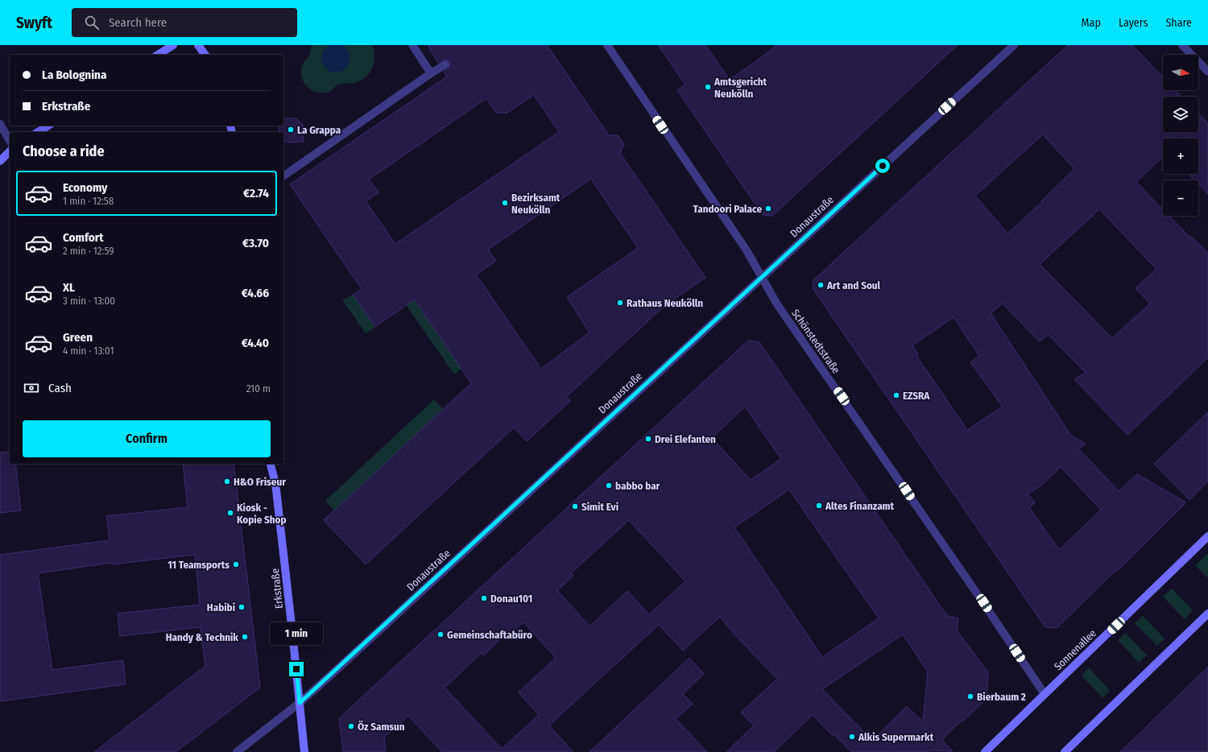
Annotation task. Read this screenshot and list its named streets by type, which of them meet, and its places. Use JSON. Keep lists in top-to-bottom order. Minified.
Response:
{"streets":{"main road":["Erkstraße","Sonnenallee"],"street":["Donaustraße","Schönstedtstraße"]},"crossings":[["Donaustraße","Schönstedtstraße"],["Donaustraße","Erkstraße"],["Schönstedtstraße","Sonnenallee"]],"places":["Amtsgericht Neukölln","La Grappa","Bezirksamt Neukölln","Tandoori Palace","Art and Soul","Rathaus Neukölln","EZSRA","Drei Elefanten","H&O Friseur","babbo bar","Altes Finanzamt","Simit Evi","Kiosk - Kopie Shop","11 Teamsports","Donau101","Habibi","Gemeinschaftabüro","Handy & Technik","Bierbaum 2","Öz Samsun","Alkis Supermarkt"],"north":"right","page":{"header":"Swyft","search":"Search here","nav":["Map","Layers","Share"],"map_buttons":["+","−"],"banner":["La Bolognina","Erkstraße"],"heading":"Choose a ride","list":[{"name":"Economy","note":"1 min · 12:58","value":"€2.74"},{"name":"Comfort","note":"2 min · 12:59","value":"€3.70"},{"name":"XL","note":"3 min · 13:00","value":"€4.66"},{"name":"Green","note":"4 min · 13:01","value":"€4.40"}],"pay":["Cash","210 m"],"buttons":"Confirm","bubble":"1 min"}}
